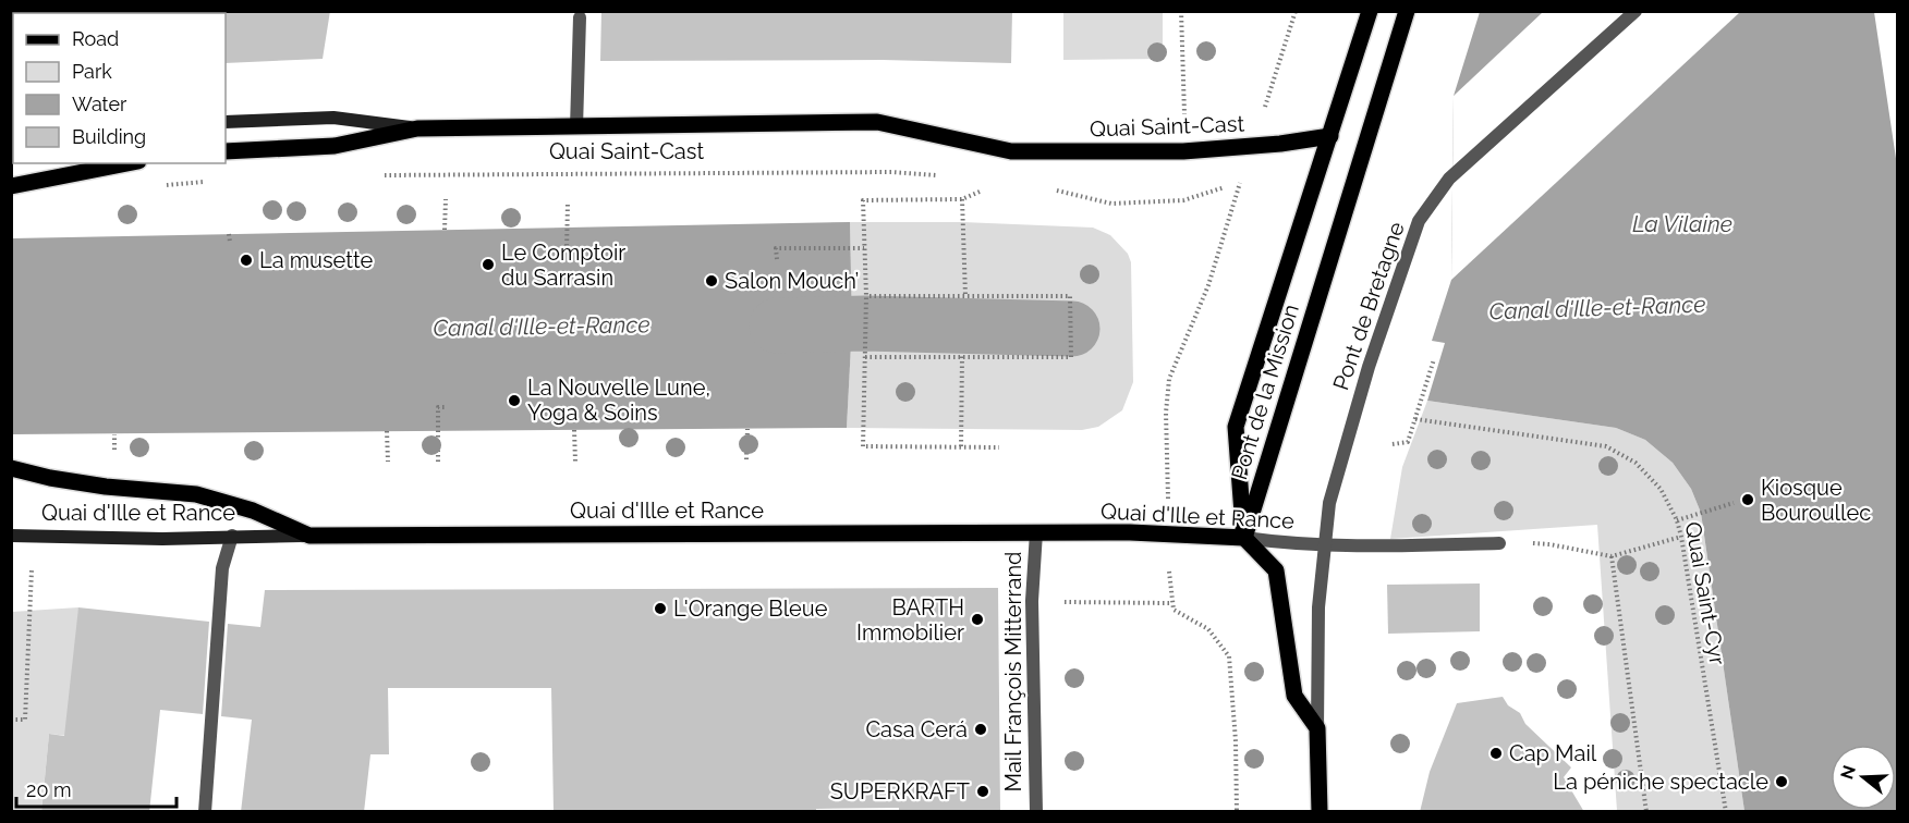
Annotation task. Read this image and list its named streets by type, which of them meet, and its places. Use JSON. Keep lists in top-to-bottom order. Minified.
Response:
{"streets":{"main road":["Quai Saint-Cast","Pont de la Mission","Quai d'Ille et Rance"],"street":["Pont de Bretagne","Mail François Mitterrand"],"path":["Quai Saint-Cyr"]},"crossings":[["Quai Saint-Cast","Pont de la Mission"],["Pont de Bretagne","Quai d'Ille et Rance"],["Pont de la Mission","Quai d'Ille et Rance"],["Quai d'Ille et Rance","Mail François Mitterrand"]],"water":["La Vilaine","Canal d'Ille-et-Rance"],"places":["La musette","Le Comptoir du Sarrasin","Salon Mouch’","La Nouvelle Lune, Yoga & Soins","Kiosque Bouroullec","L'Orange Bleue","BARTH Immobilier","Casa Cerá","Cap Mail","La péniche spectacle","SUPERKRAFT"],"legend":["Road","Park","Water","Building"],"scale_bar":"20 m","north":"left"}
